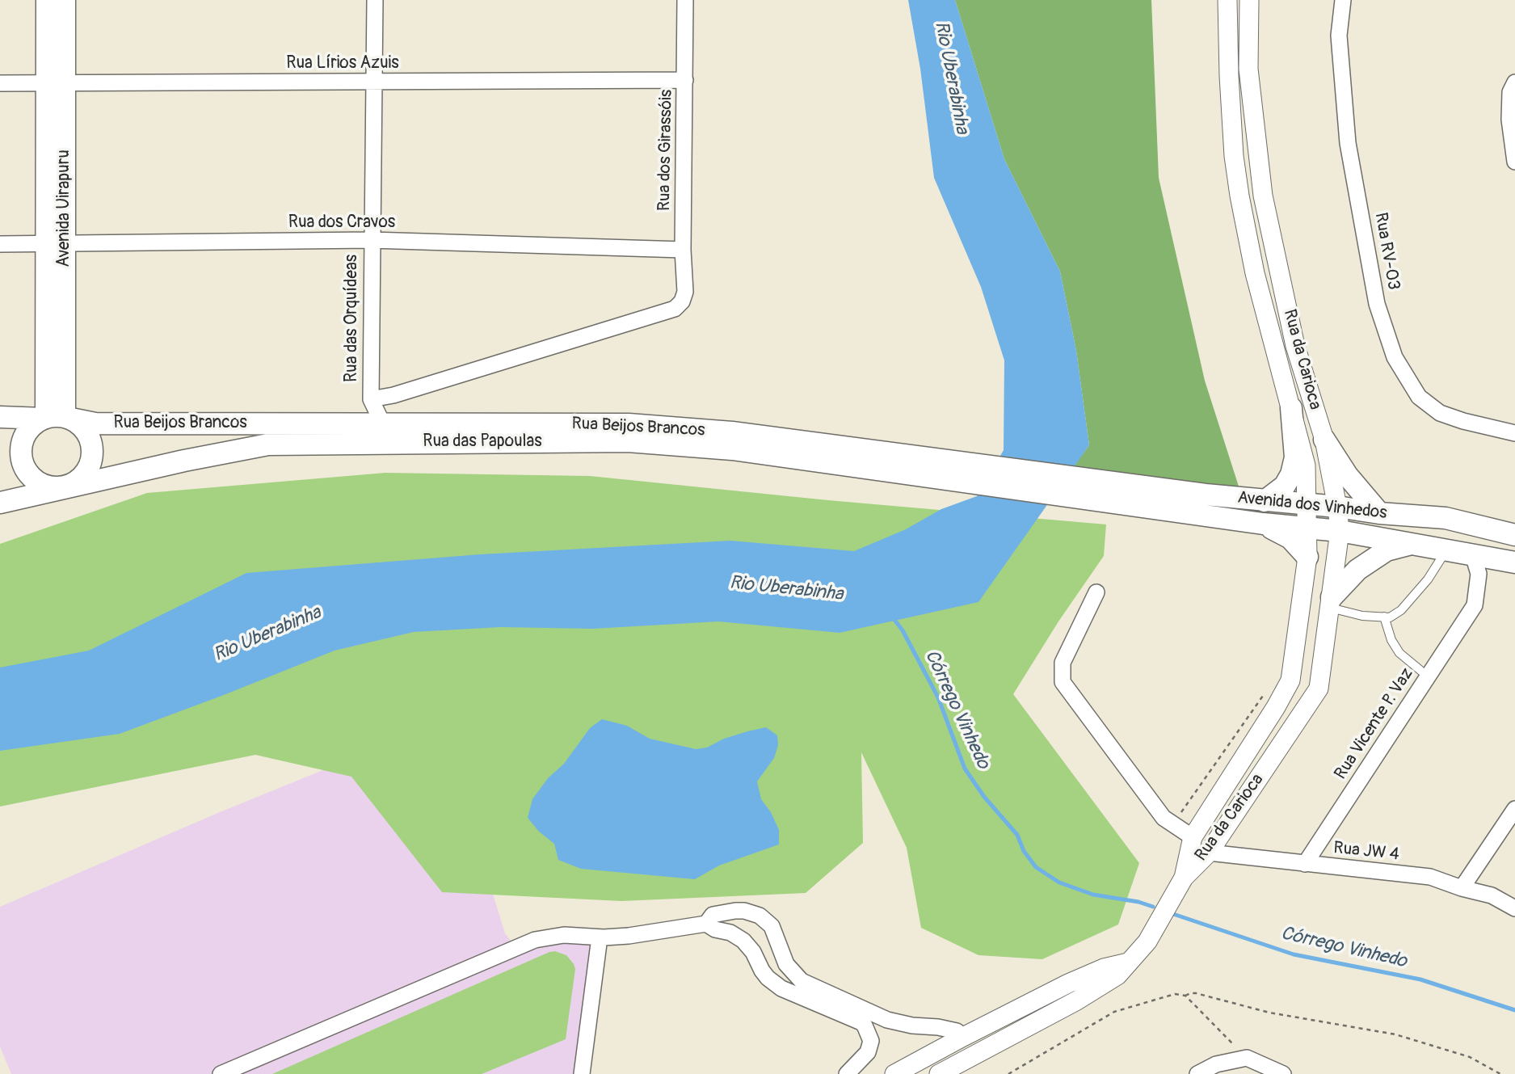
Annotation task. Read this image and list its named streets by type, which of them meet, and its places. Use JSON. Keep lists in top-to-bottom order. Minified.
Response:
{"streets":{"main road":["Avenida Uirapuru","Rua Beijos Brancos","Rua das Papoulas","Avenida dos Vinhedos"],"street":["Rua Lírios Azuis","Rua dos Girassóis","Rua dos Cravos","Rua RV-03","Rua das Orquídeas","Rua da Carioca","Rua Vicente P. Vaz","Rua JW 4"]},"crossings":[["Rua Lírios Azuis","Rua dos Girassóis"],["Rua Lírios Azuis","Avenida Uirapuru"],["Rua Lírios Azuis","Rua das Orquídeas"],["Rua dos Girassóis","Rua dos Cravos"],["Rua dos Girassóis","Rua das Orquídeas"],["Avenida Uirapuru","Rua dos Cravos"],["Avenida Uirapuru","Rua Beijos Brancos"],["Avenida Uirapuru","Rua das Papoulas"],["Rua dos Cravos","Rua das Orquídeas"],["Rua das Orquídeas","Rua Beijos Brancos"],["Rua da Carioca","Avenida dos Vinhedos"],["Rua da Carioca","Rua JW 4"],["Rua Beijos Brancos","Rua das Papoulas"],["Avenida dos Vinhedos","Rua Vicente P. Vaz"],["Rua Vicente P. Vaz","Rua JW 4"]],"water":["Rio Uberabinha","Córrego Vinhedo"]}
